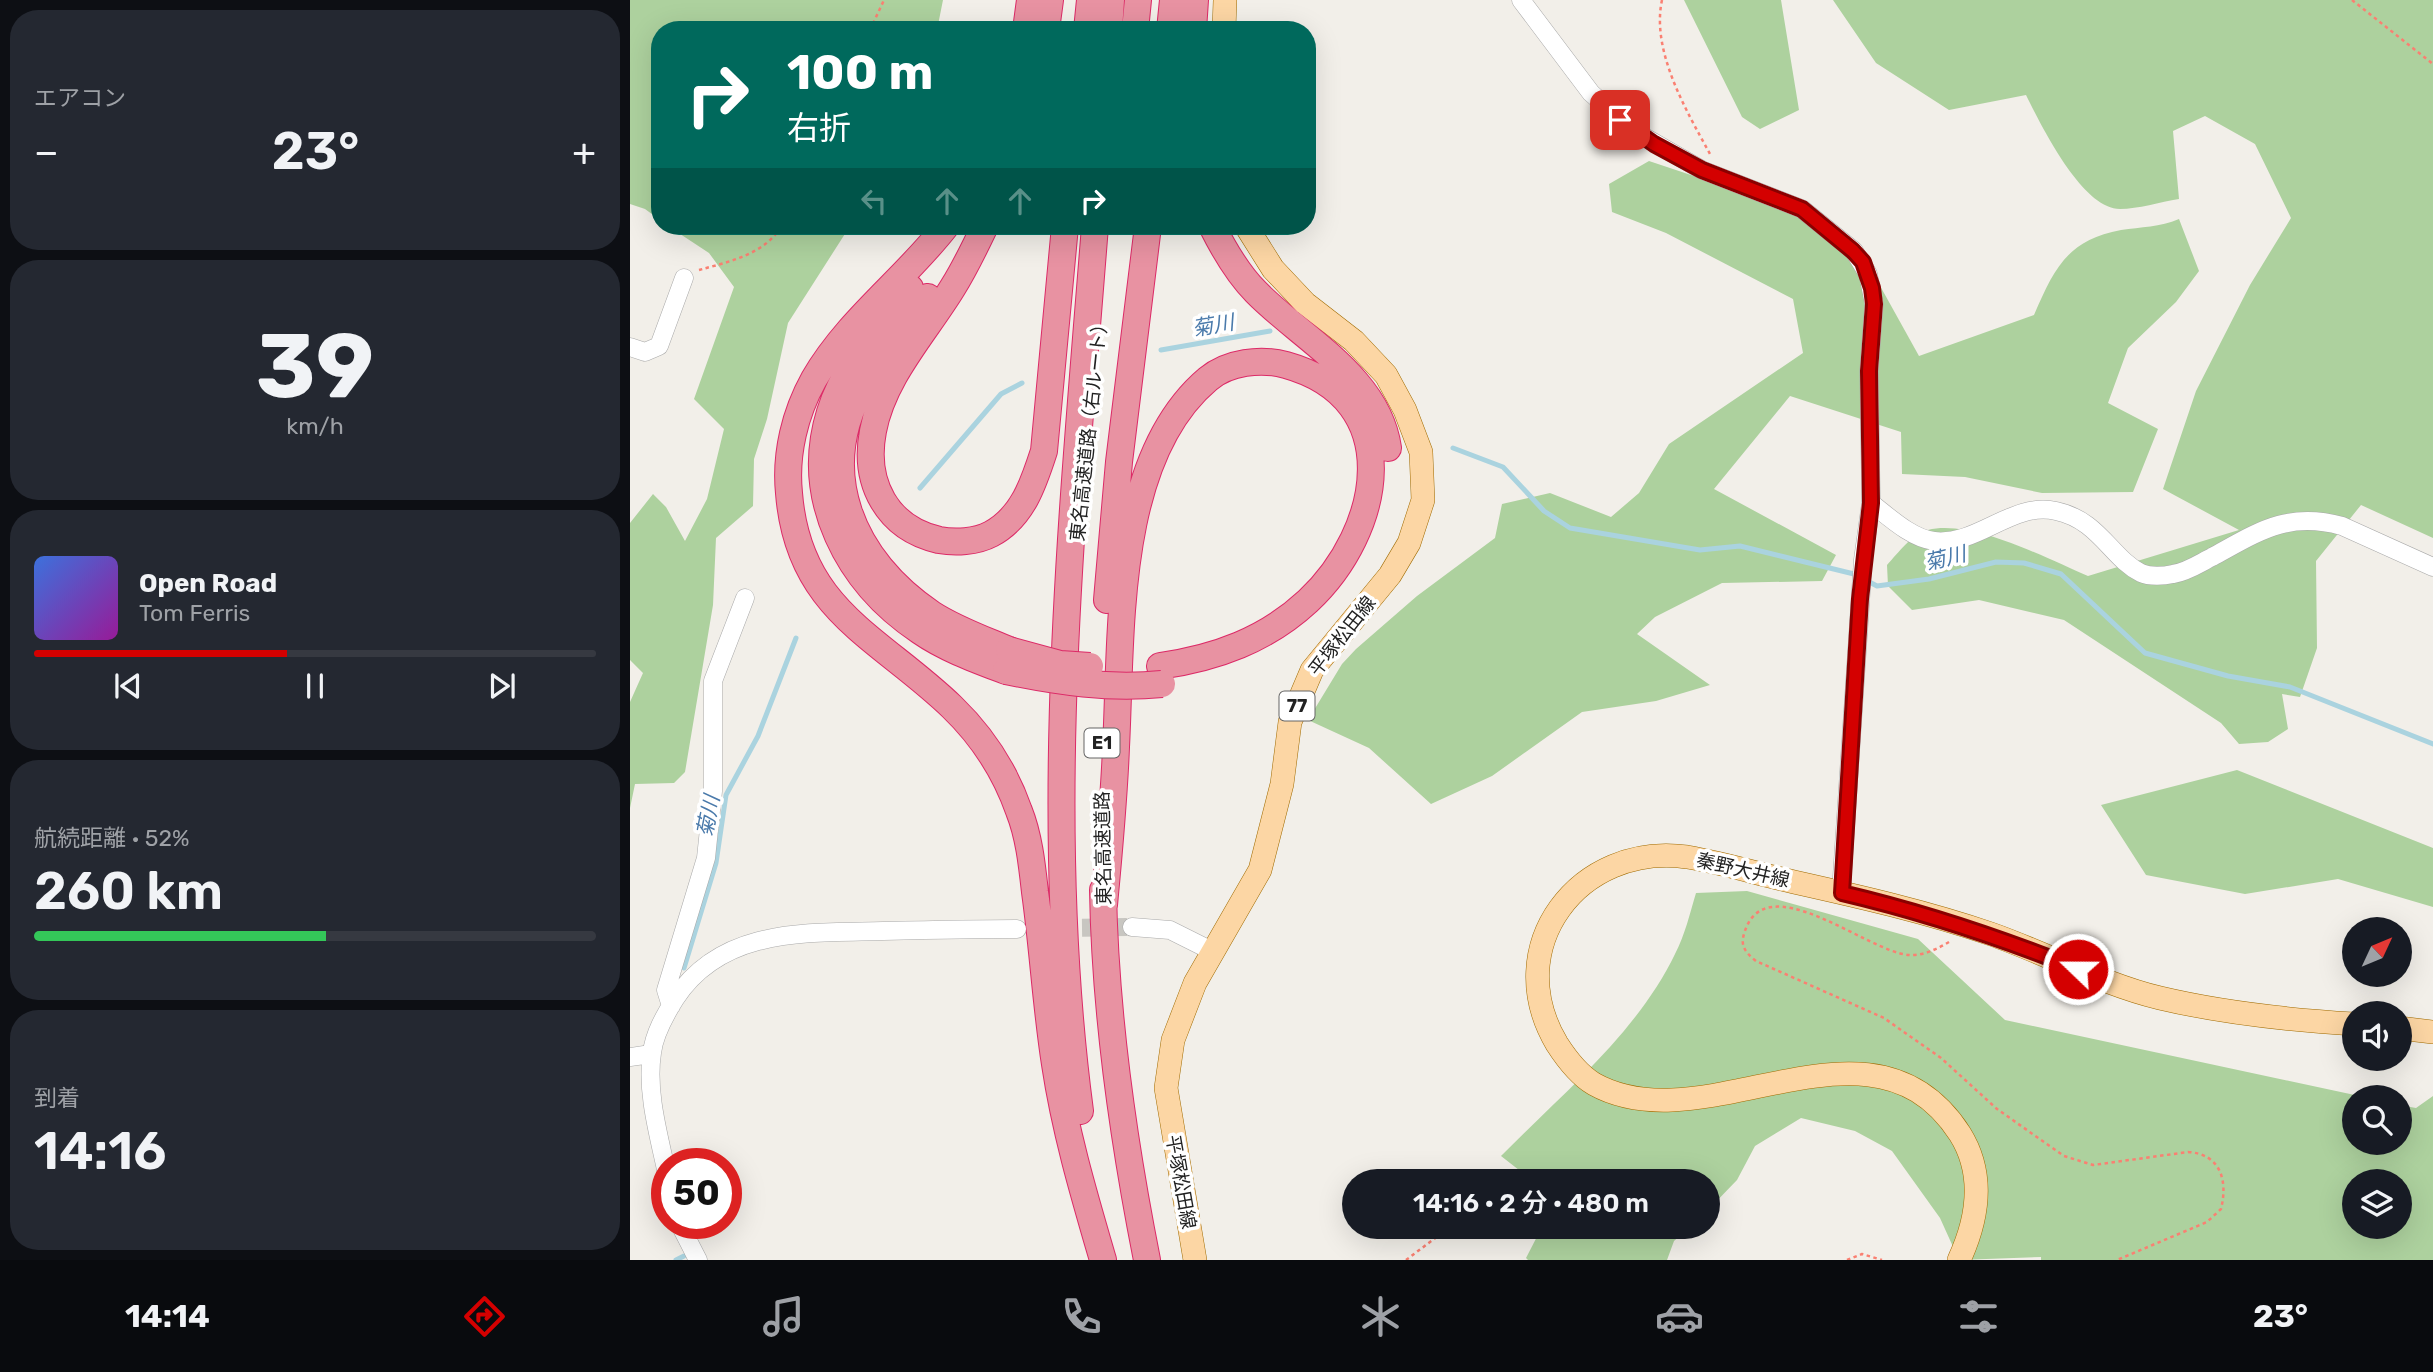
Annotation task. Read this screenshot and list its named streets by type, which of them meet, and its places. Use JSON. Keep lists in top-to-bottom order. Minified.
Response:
{"streets":{"highway":["東名高速道路（右ルート）","E1","東名高速道路"],"main road":["平塚松田線","77","秦野大井線"]},"crossings":[["東名高速道路（右ルート）","E1"],["東名高速道路（右ルート）","東名高速道路"],["E1","東名高速道路"]],"water":["菊川"],"north":"top right","page":{"tile":["エアコン",["39","km/h"],["航続距離 · 52%","260 km"],["到着","14:16"]],"turn":["100 m","右折"],"heat":["−","23°","+"],"song":["Open Road","Tom Ferris"],"limit":"50","trip":"14:16 · 2 分 · 480 m","tabs":["14:14","23°"]}}
